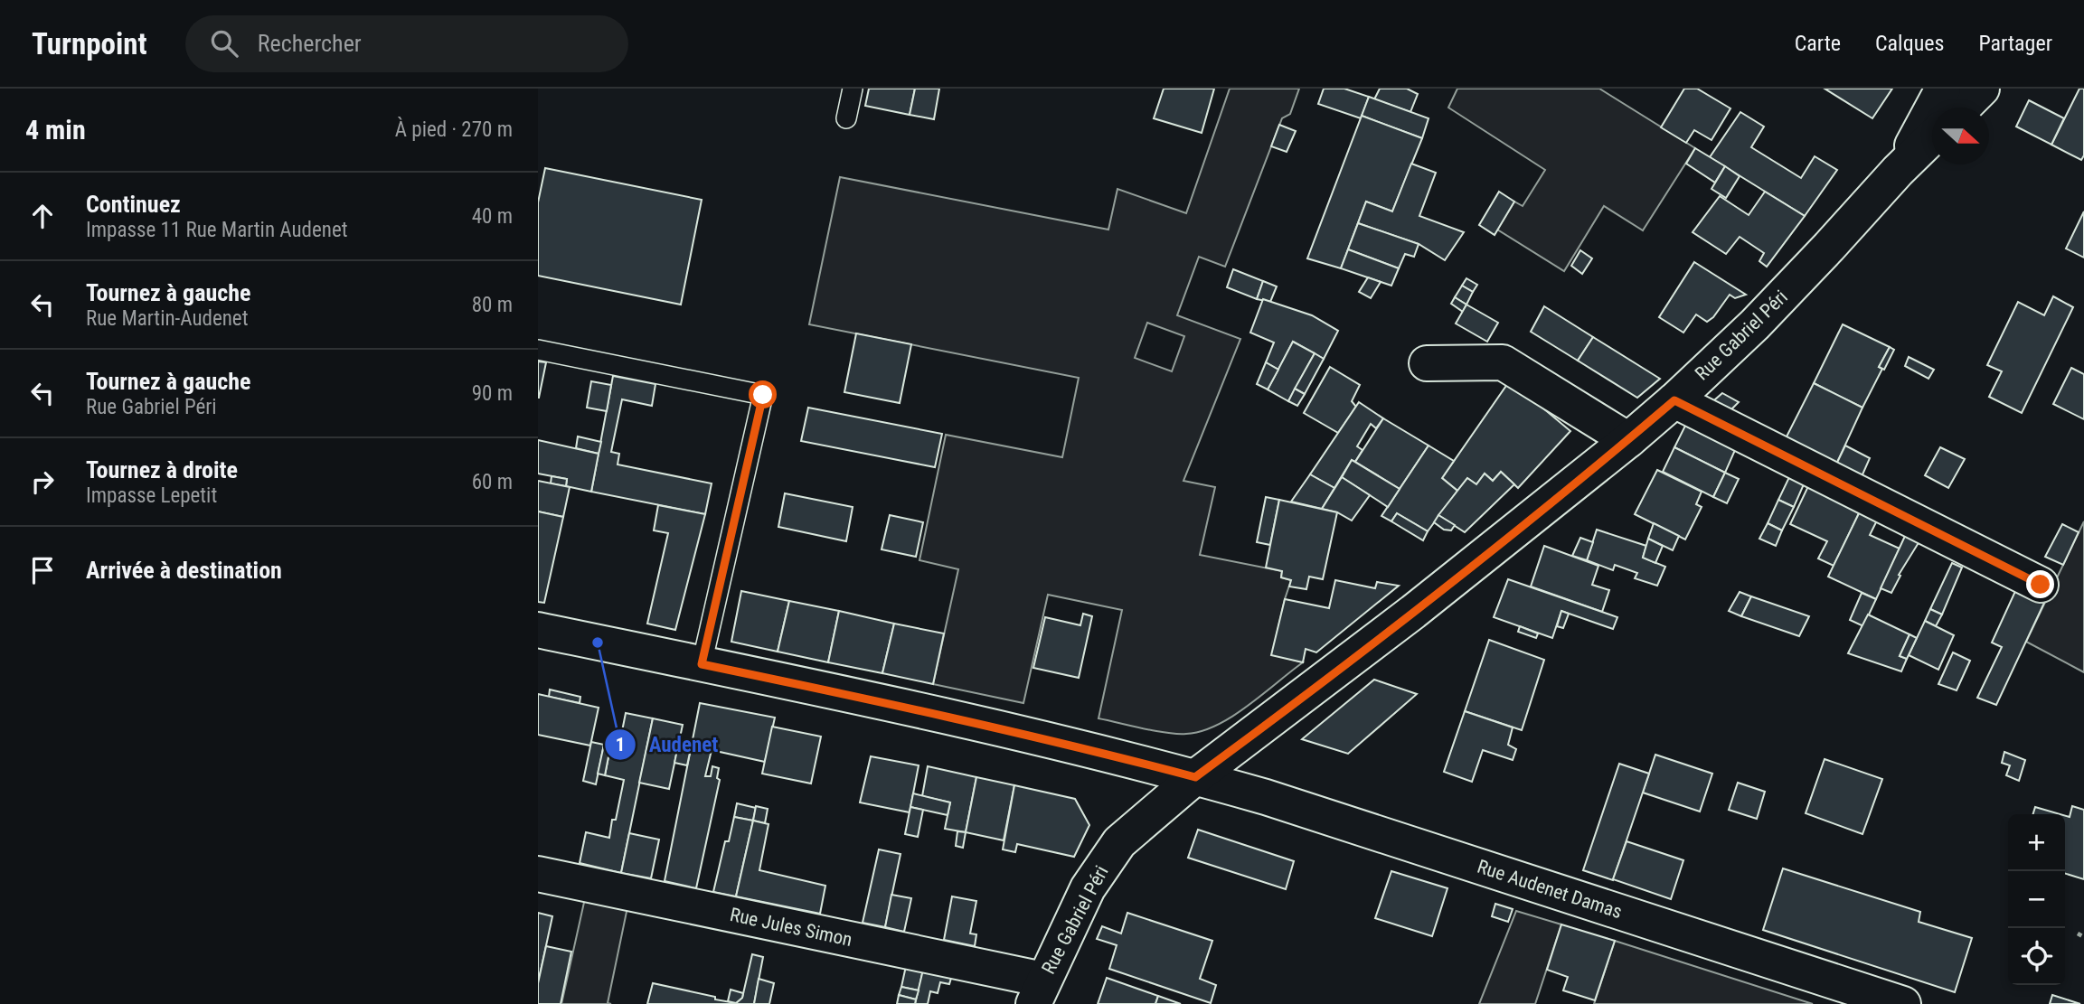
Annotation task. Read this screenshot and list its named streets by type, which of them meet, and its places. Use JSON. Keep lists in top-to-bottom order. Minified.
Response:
{"streets":{"street":["Rue Gabriel Péri","Rue Audenet Damas","Rue Jules Simon"]},"crossings":[["Rue Gabriel Péri","Rue Audenet Damas"],["Rue Gabriel Péri","Rue Jules Simon"]],"places":["Audenet"],"north":"right","page":{"header":"Turnpoint","search":"Rechercher","nav":["Carte","Calques","Partager"],"heading":["4 min","À pied · 270 m"],"list":[["Continuez","Impasse 11 Rue Martin Audenet","40 m"],["Tournez à gauche","Rue Martin-Audenet","80 m"],["Tournez à gauche","Rue Gabriel Péri","90 m"],["Tournez à droite","Impasse Lepetit","60 m"],"Arrivée à destination"],"map_buttons":["+","−"]}}
